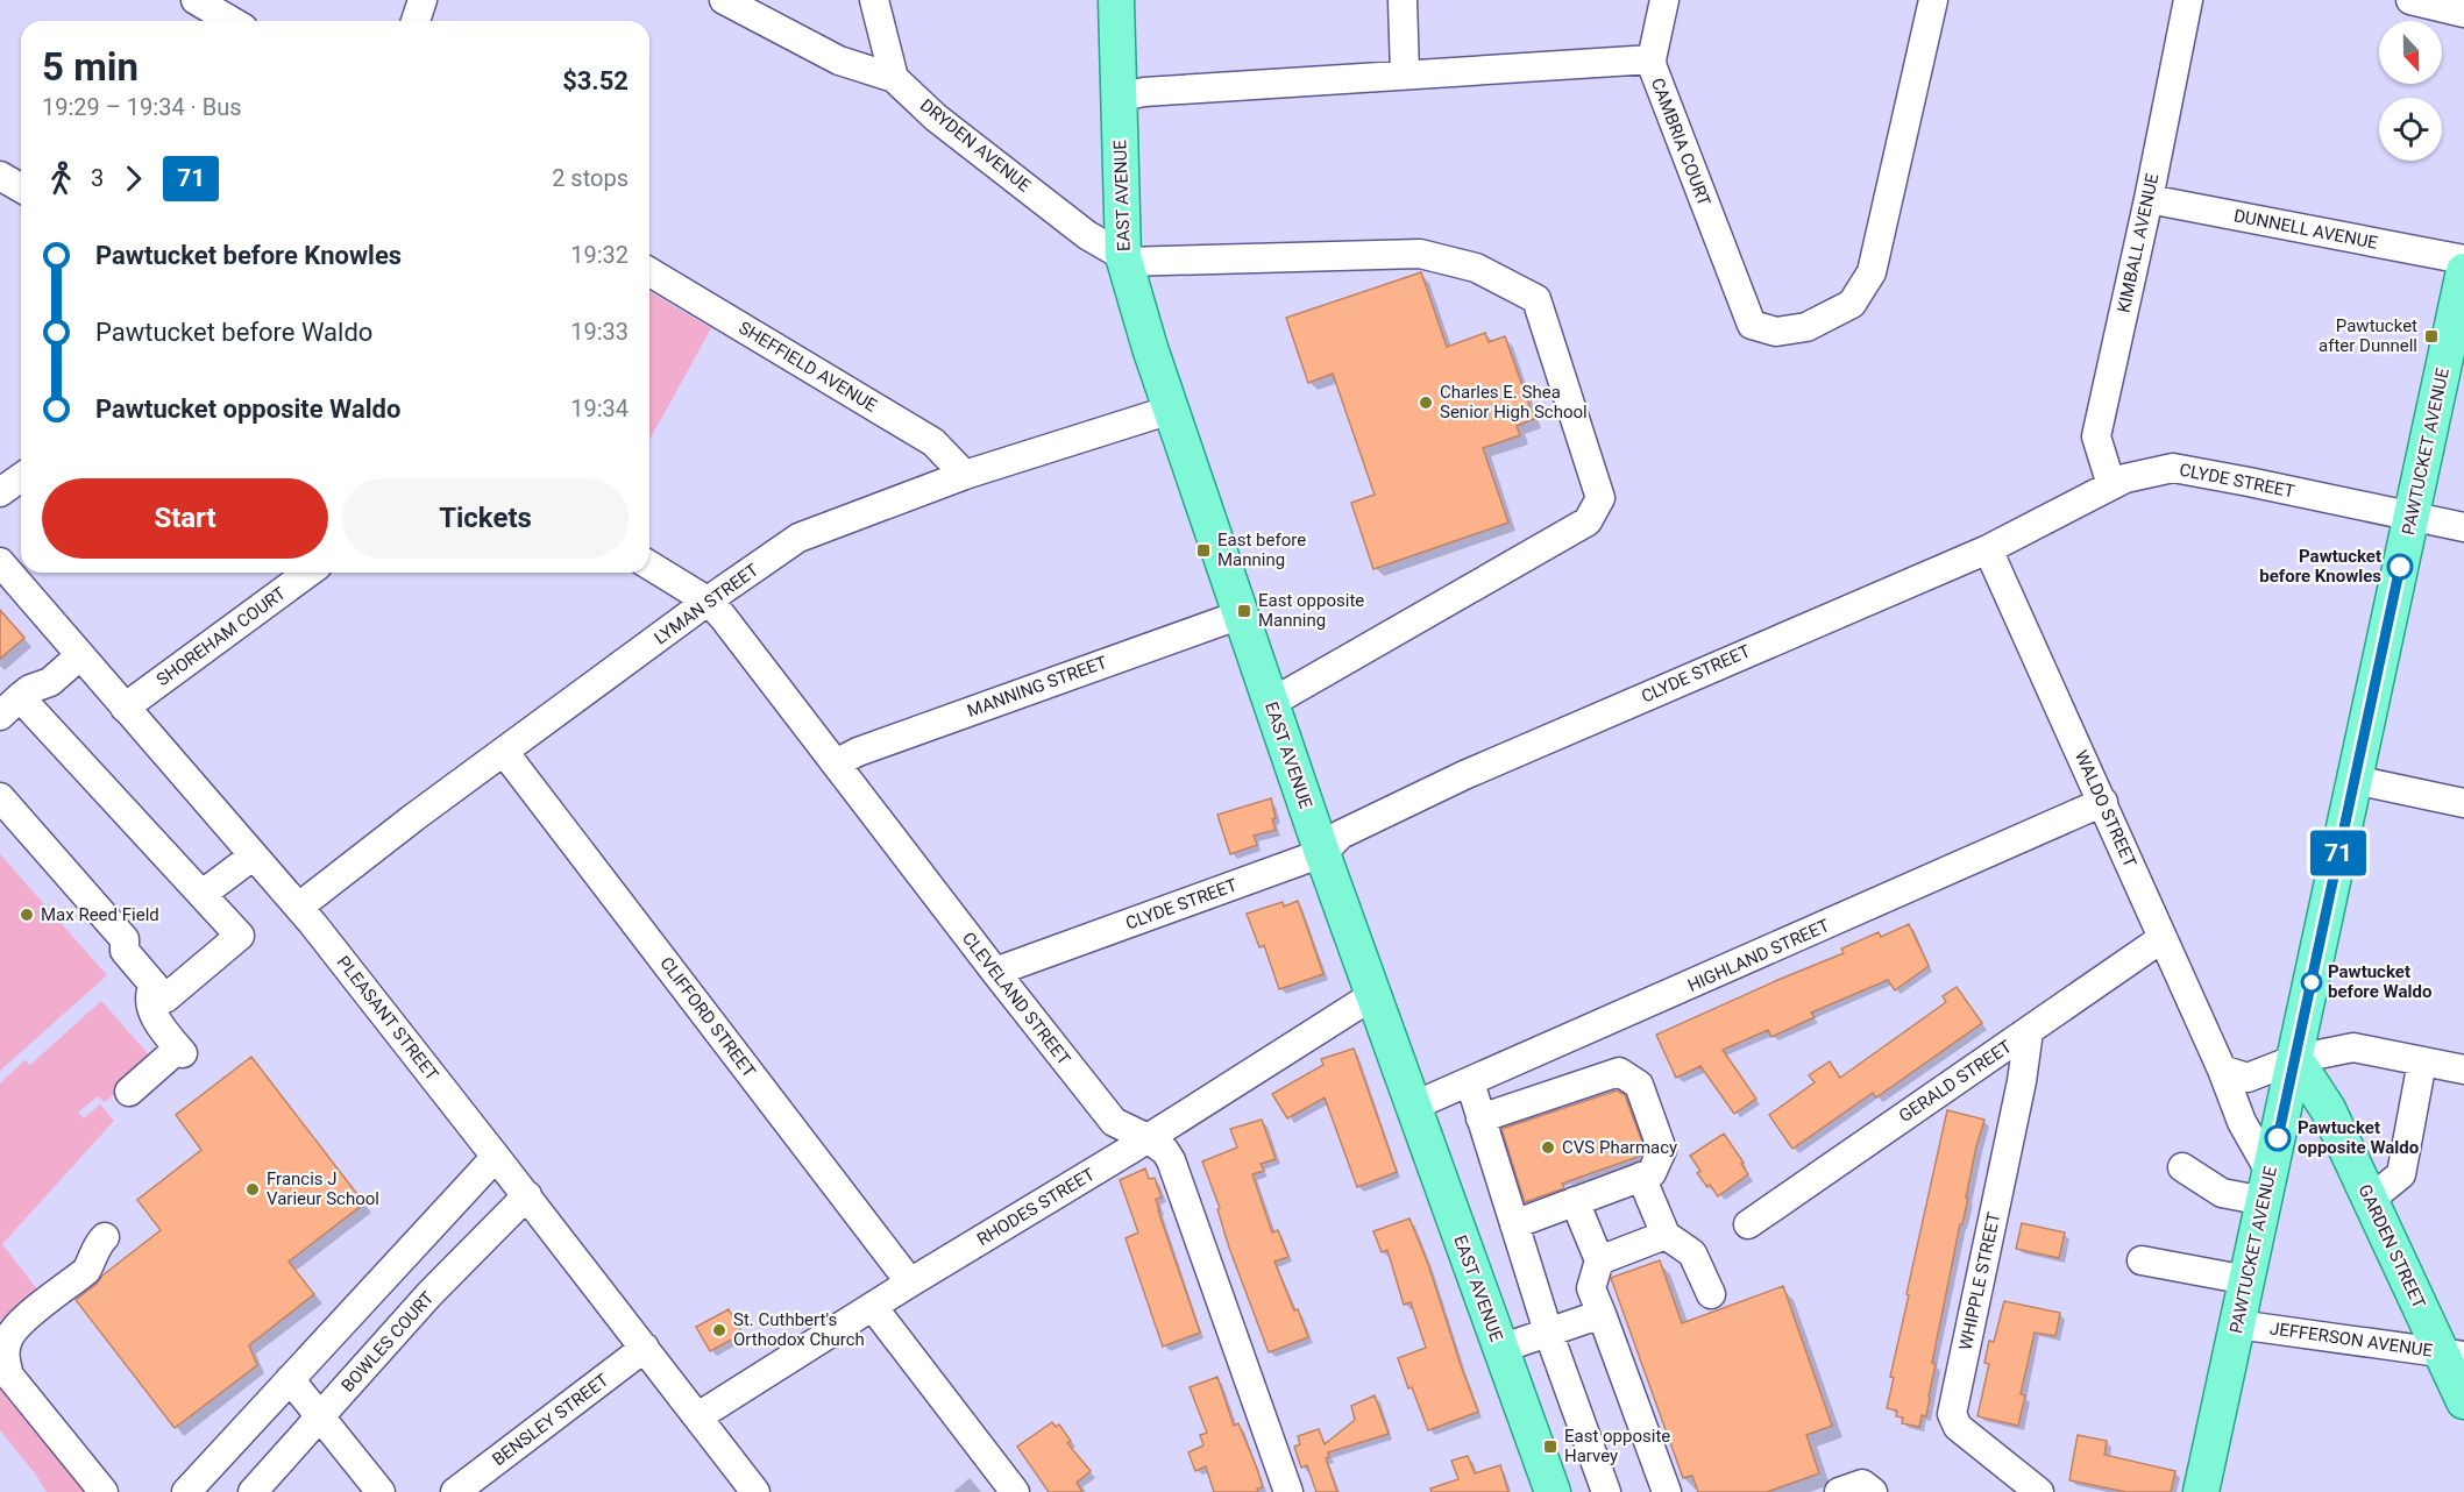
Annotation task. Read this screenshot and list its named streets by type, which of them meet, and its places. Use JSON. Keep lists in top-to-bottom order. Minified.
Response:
{"streets":{"main road":["EAST AVENUE","PAWTUCKET AVENUE","GARDEN STREET"],"street":["CAMBRIA COURT","DRYDEN AVENUE","DUNNELL AVENUE","KIMBALL AVENUE","SHEFFIELD AVENUE","CLYDE STREET","LYMAN STREET","SHOREHAM COURT","MANNING STREET","WALDO STREET","HIGHLAND STREET","CLEVELAND STREET","CLIFFORD STREET","PLEASANT STREET","GERALD STREET","RHODES STREET","WHIPPLE STREET","JEFFERSON AVENUE","BOWLES COURT","BENSLEY STREET"]},"crossings":[["CAMBRIA COURT","EAST AVENUE"],["DRYDEN AVENUE","EAST AVENUE"],["EAST AVENUE","CLYDE STREET"],["EAST AVENUE","LYMAN STREET"],["EAST AVENUE","MANNING STREET"],["EAST AVENUE","HIGHLAND STREET"],["EAST AVENUE","RHODES STREET"],["DUNNELL AVENUE","KIMBALL AVENUE"],["KIMBALL AVENUE","CLYDE STREET"],["SHEFFIELD AVENUE","LYMAN STREET"],["PAWTUCKET AVENUE","CLYDE STREET"],["PAWTUCKET AVENUE","WALDO STREET"],["PAWTUCKET AVENUE","GARDEN STREET"],["PAWTUCKET AVENUE","JEFFERSON AVENUE"],["CLYDE STREET","WALDO STREET"],["CLYDE STREET","CLEVELAND STREET"],["LYMAN STREET","CLEVELAND STREET"],["LYMAN STREET","CLIFFORD STREET"],["LYMAN STREET","PLEASANT STREET"],["SHOREHAM COURT","PLEASANT STREET"],["MANNING STREET","CLEVELAND STREET"],["WALDO STREET","HIGHLAND STREET"],["WALDO STREET","GERALD STREET"],["CLEVELAND STREET","RHODES STREET"],["CLIFFORD STREET","RHODES STREET"],["PLEASANT STREET","RHODES STREET"],["PLEASANT STREET","BOWLES COURT"],["PLEASANT STREET","BENSLEY STREET"],["GERALD STREET","WHIPPLE STREET"],["GARDEN STREET","JEFFERSON AVENUE"]],"places":{"transit":["Pawtucket after Dunnell","East before Manning","East opposite Manning","East opposite Harvey"],"other":["Charles E. Shea Senior High School","Pawtucket before Knowles","Max Reed Field","Pawtucket before Waldo","Pawtucket opposite Waldo","CVS Pharmacy","Francis J Varieur School","St. Cuthbert's Orthodox Church"]},"lines":["bus line 71"],"north":"bottom","page":{"on_map":"71","heading":["5 min","19:29 – 19:34 · Bus","$3.52"],"legs":["3","71","2 stops"],"list":[{"name":"Pawtucket before Knowles","value":"19:32"},{"name":"Pawtucket before Waldo","value":"19:33"},{"name":"Pawtucket opposite Waldo","value":"19:34"}],"buttons":["Start","Tickets"]}}
